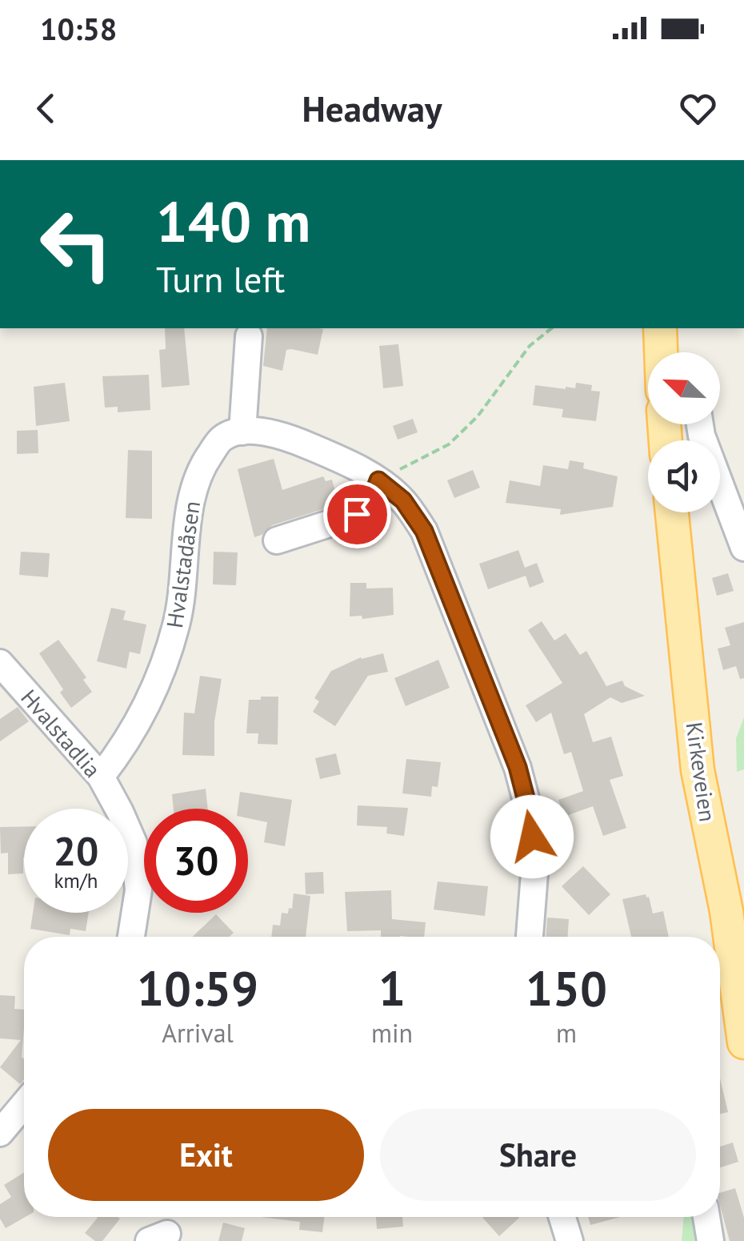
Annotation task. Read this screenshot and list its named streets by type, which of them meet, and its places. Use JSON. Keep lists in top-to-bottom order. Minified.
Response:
{"streets":{"main road":["Kirkeveien"],"street":["Hvalstadåsen","Hvalstadlia"]},"crossings":[["Hvalstadåsen","Hvalstadlia"]],"north":"top left","page":{"status":"10:58","header":"Headway","turn":["140 m","Turn left"],"speed":"20 km/h","limit":"30","eta":["10:59","Arrival","1","min","150","m"],"buttons":["Exit","Share"]}}
